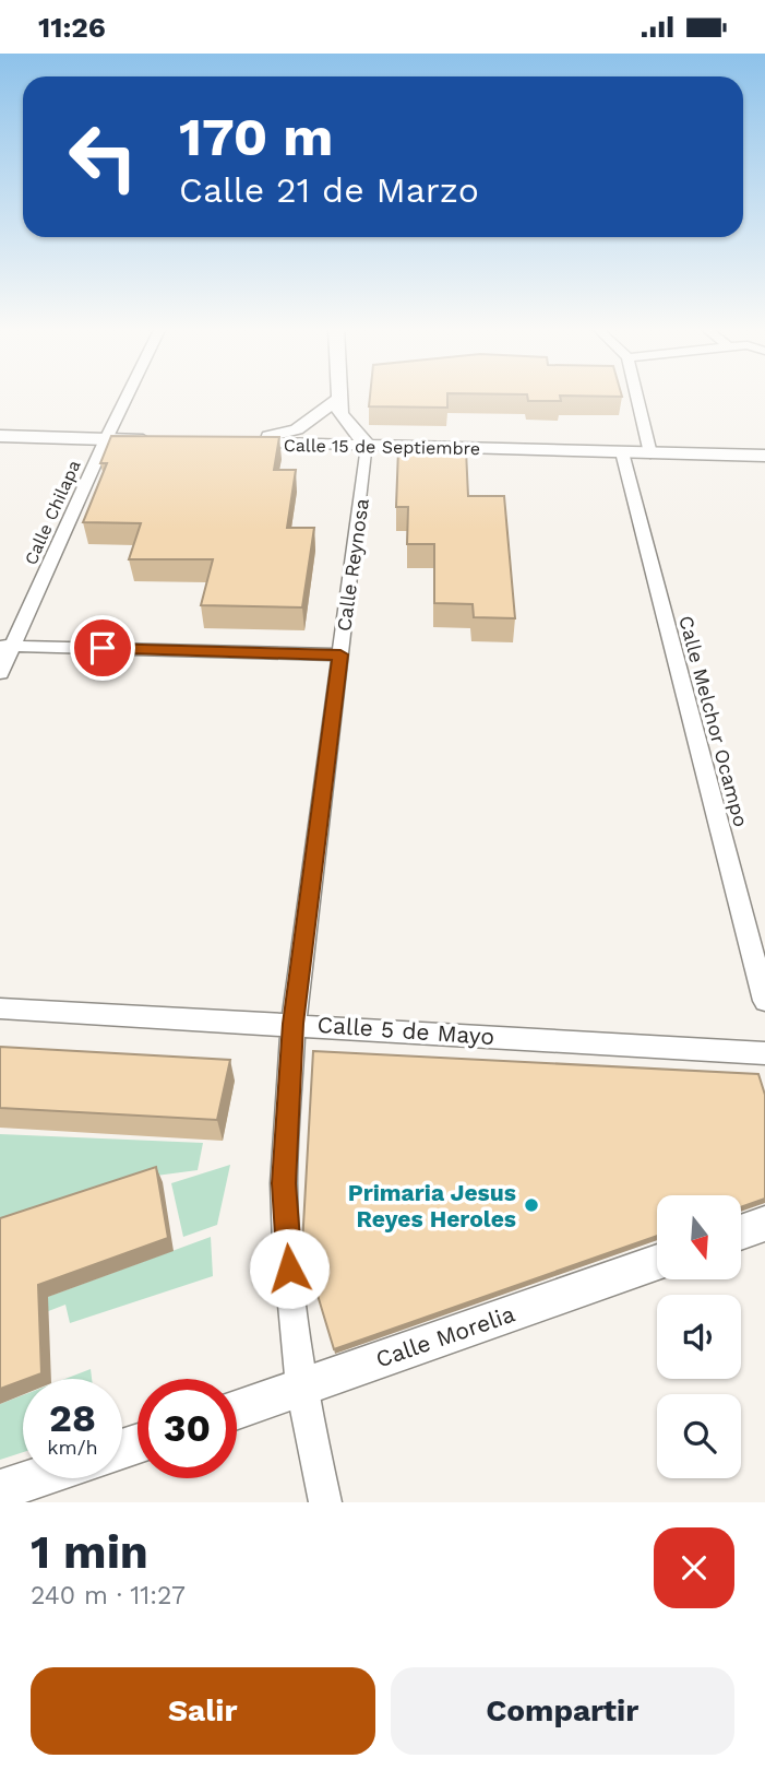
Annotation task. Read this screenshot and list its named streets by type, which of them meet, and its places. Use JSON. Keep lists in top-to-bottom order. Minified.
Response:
{"streets":{"street":["Calle 15 de Septiembre","Calle Chilapa","Calle Reynosa","Calle Melchor Ocampo","Calle 5 de Mayo","Calle Morelia"]},"crossings":[["Calle 15 de Septiembre","Calle Reynosa"],["Calle 15 de Septiembre","Calle Melchor Ocampo"],["Calle Reynosa","Calle 5 de Mayo"],["Calle Reynosa","Calle Morelia"]],"places":["Primaria Jesus Reyes Heroles"],"north":"bottom","page":{"status":"11:26","turn":["170 m","Calle 21 de Marzo"],"speed":"28 km/h","limit":"30","heading":["1 min","240 m · 11:27"],"buttons":["Salir","Compartir"]}}
